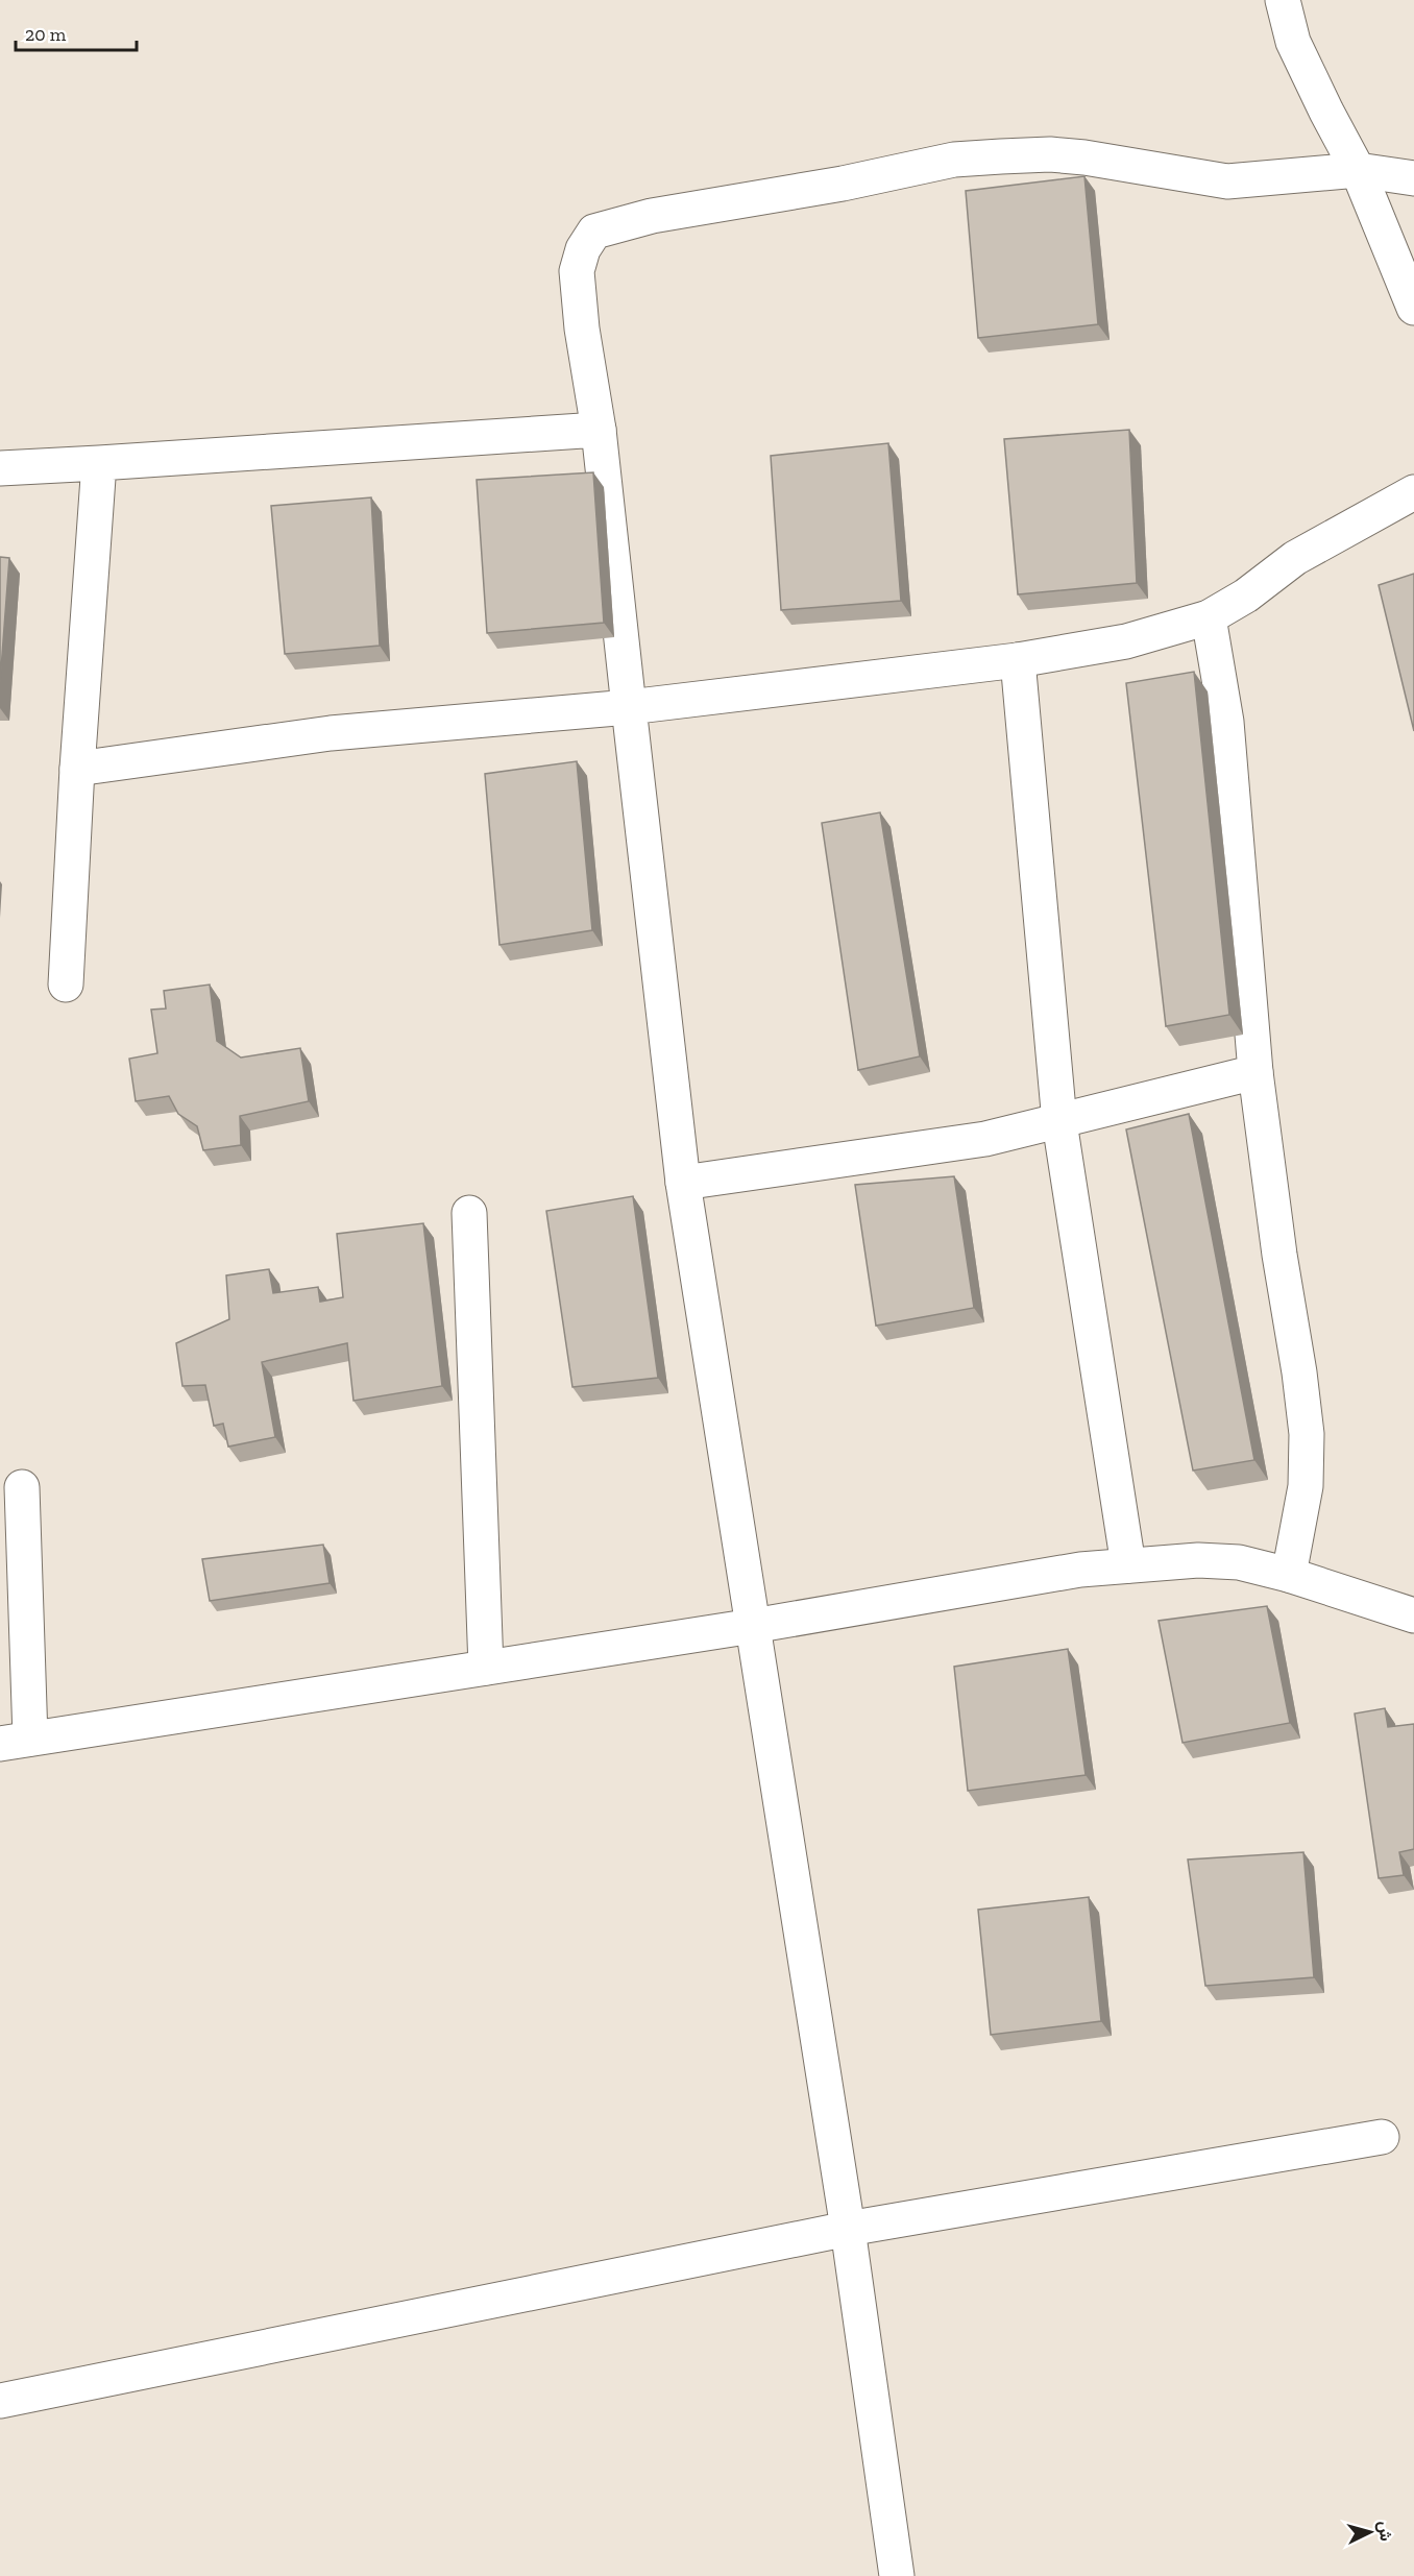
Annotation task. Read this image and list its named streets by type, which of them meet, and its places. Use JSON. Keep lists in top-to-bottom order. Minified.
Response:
{"scale_bar":"20 m","north":"right"}
